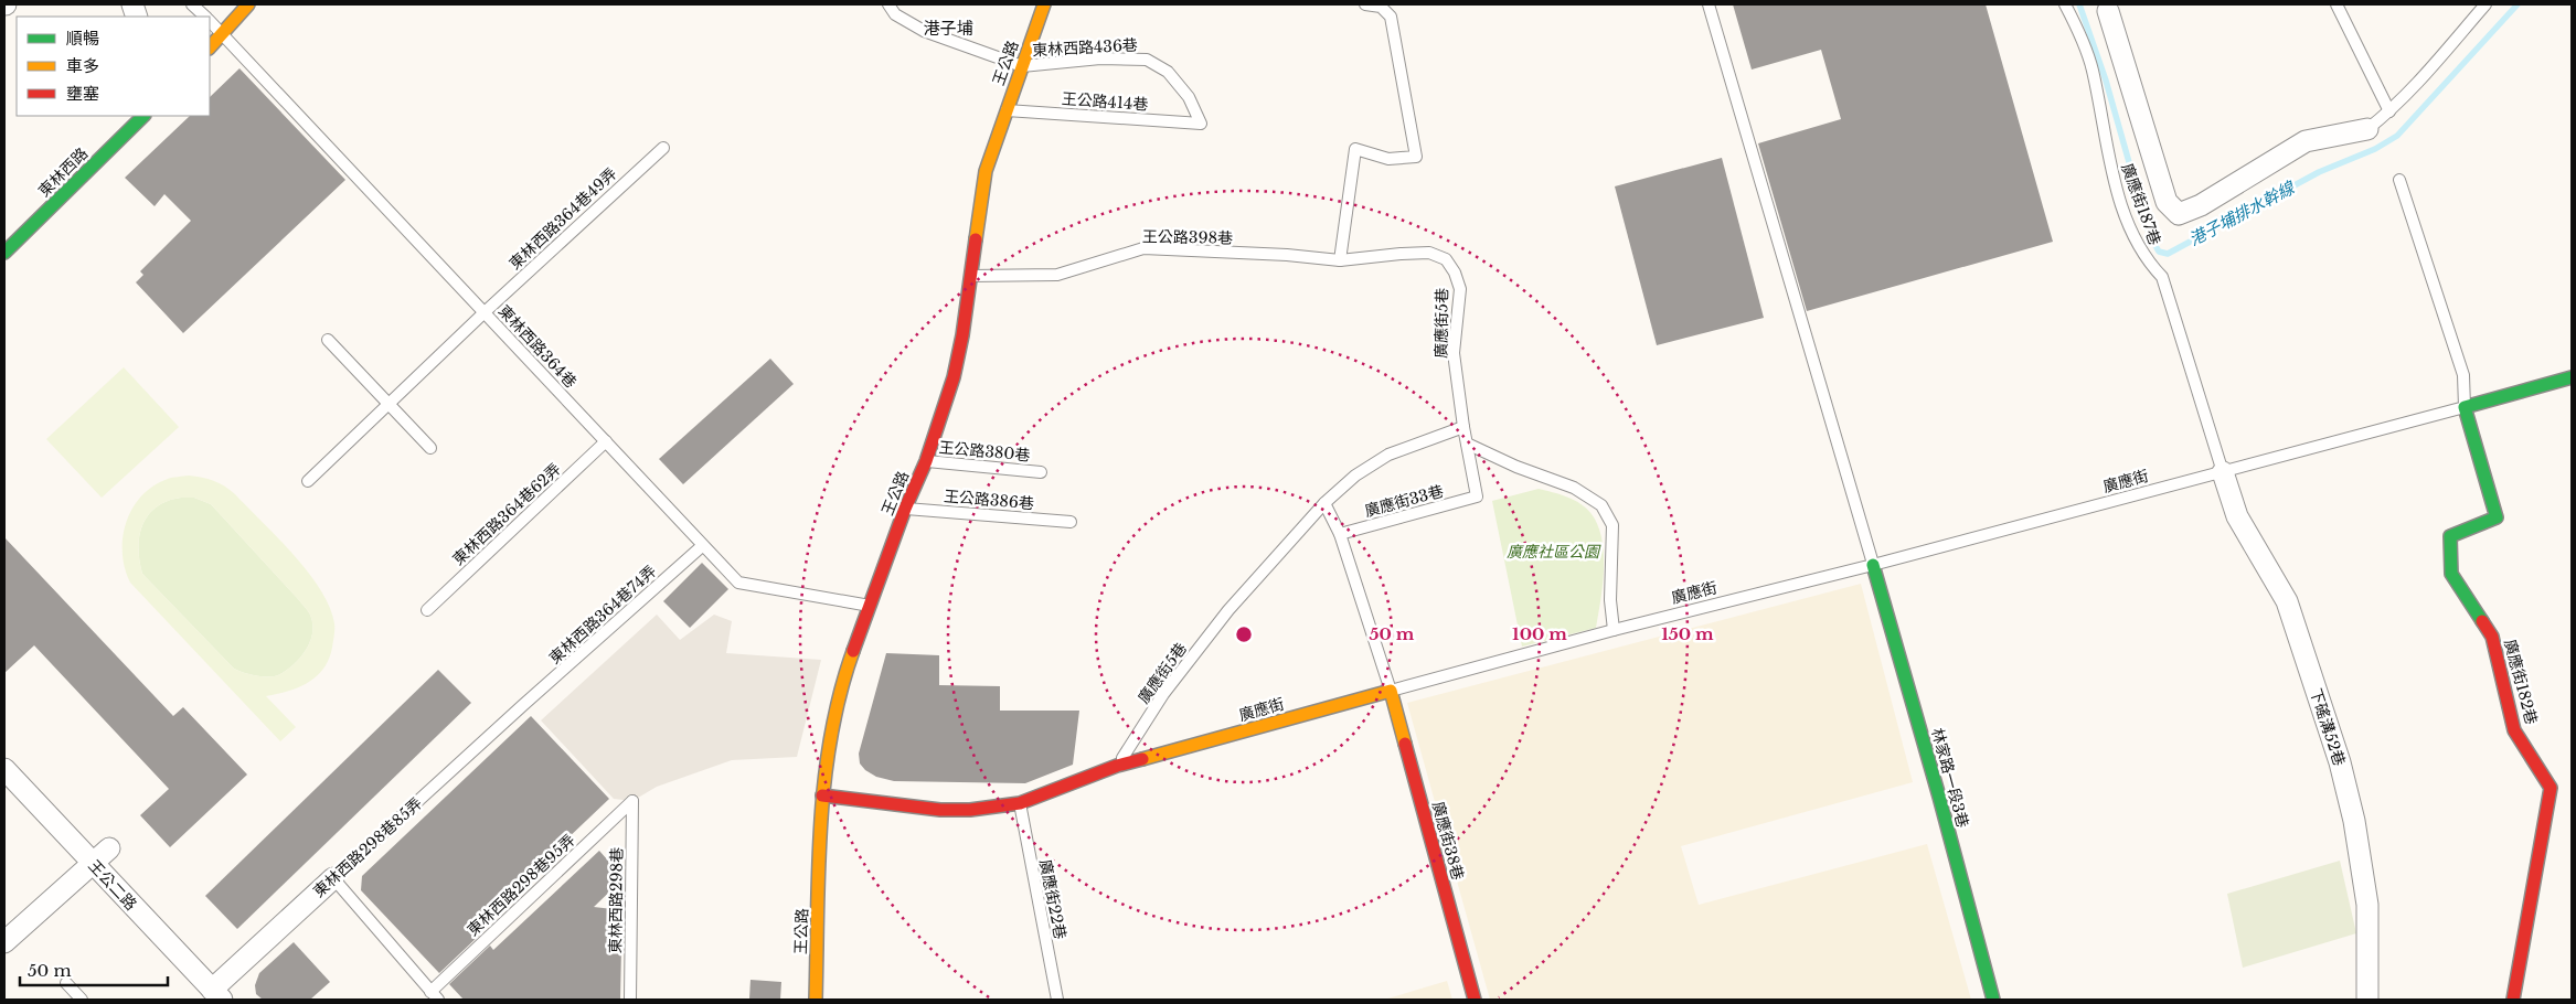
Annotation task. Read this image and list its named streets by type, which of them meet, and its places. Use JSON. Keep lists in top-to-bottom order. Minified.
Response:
{"streets":{"street":["王公路","東林西路","廣應街","廣應街182巷","下磘溝52巷","林家路一段3巷","廣應街38巷","東林西路298巷85弄","王公二路"],"lane":["東林西路436巷","王公路414巷","廣應街187巷","東林西路364巷49弄","王公路398巷","廣應街5巷","東林西路364巷","王公路380巷","王公路386巷","廣應街33巷","東林西路364巷62弄","東林西路364巷74弄","東林西路298巷95弄","廣應街22巷","東林西路298巷"]},"crossings":[["東林西路436巷","王公路"],["東林西路436巷","王公路414巷"],["王公路","王公路414巷"],["王公路","王公路398巷"],["王公路","東林西路364巷"],["王公路","王公路380巷"],["王公路","廣應街"],["王公路","王公路386巷"],["廣應街187巷","廣應街"],["廣應街187巷","下磘溝52巷"],["東林西路364巷49弄","東林西路364巷"],["王公路398巷","廣應街5巷"],["廣應街5巷","廣應街"],["廣應街5巷","廣應街33巷"],["東林西路364巷","東林西路364巷62弄"],["東林西路364巷","東林西路364巷74弄"],["廣應街","廣應街182巷"],["廣應街","下磘溝52巷"],["廣應街","林家路一段3巷"],["廣應街","廣應街38巷"],["廣應街","廣應街22巷"],["東林西路364巷74弄","東林西路298巷85弄"],["東林西路298巷85弄","王公二路"],["東林西路298巷95弄","東林西路298巷"]],"districts":["港子埔"],"water":["港子埔排水幹線"],"parks":["廣應社區公園"],"legend":["順暢","車多","壅塞"],"scale_bar":"50 m","rings":["50 m","100 m","150 m"]}
